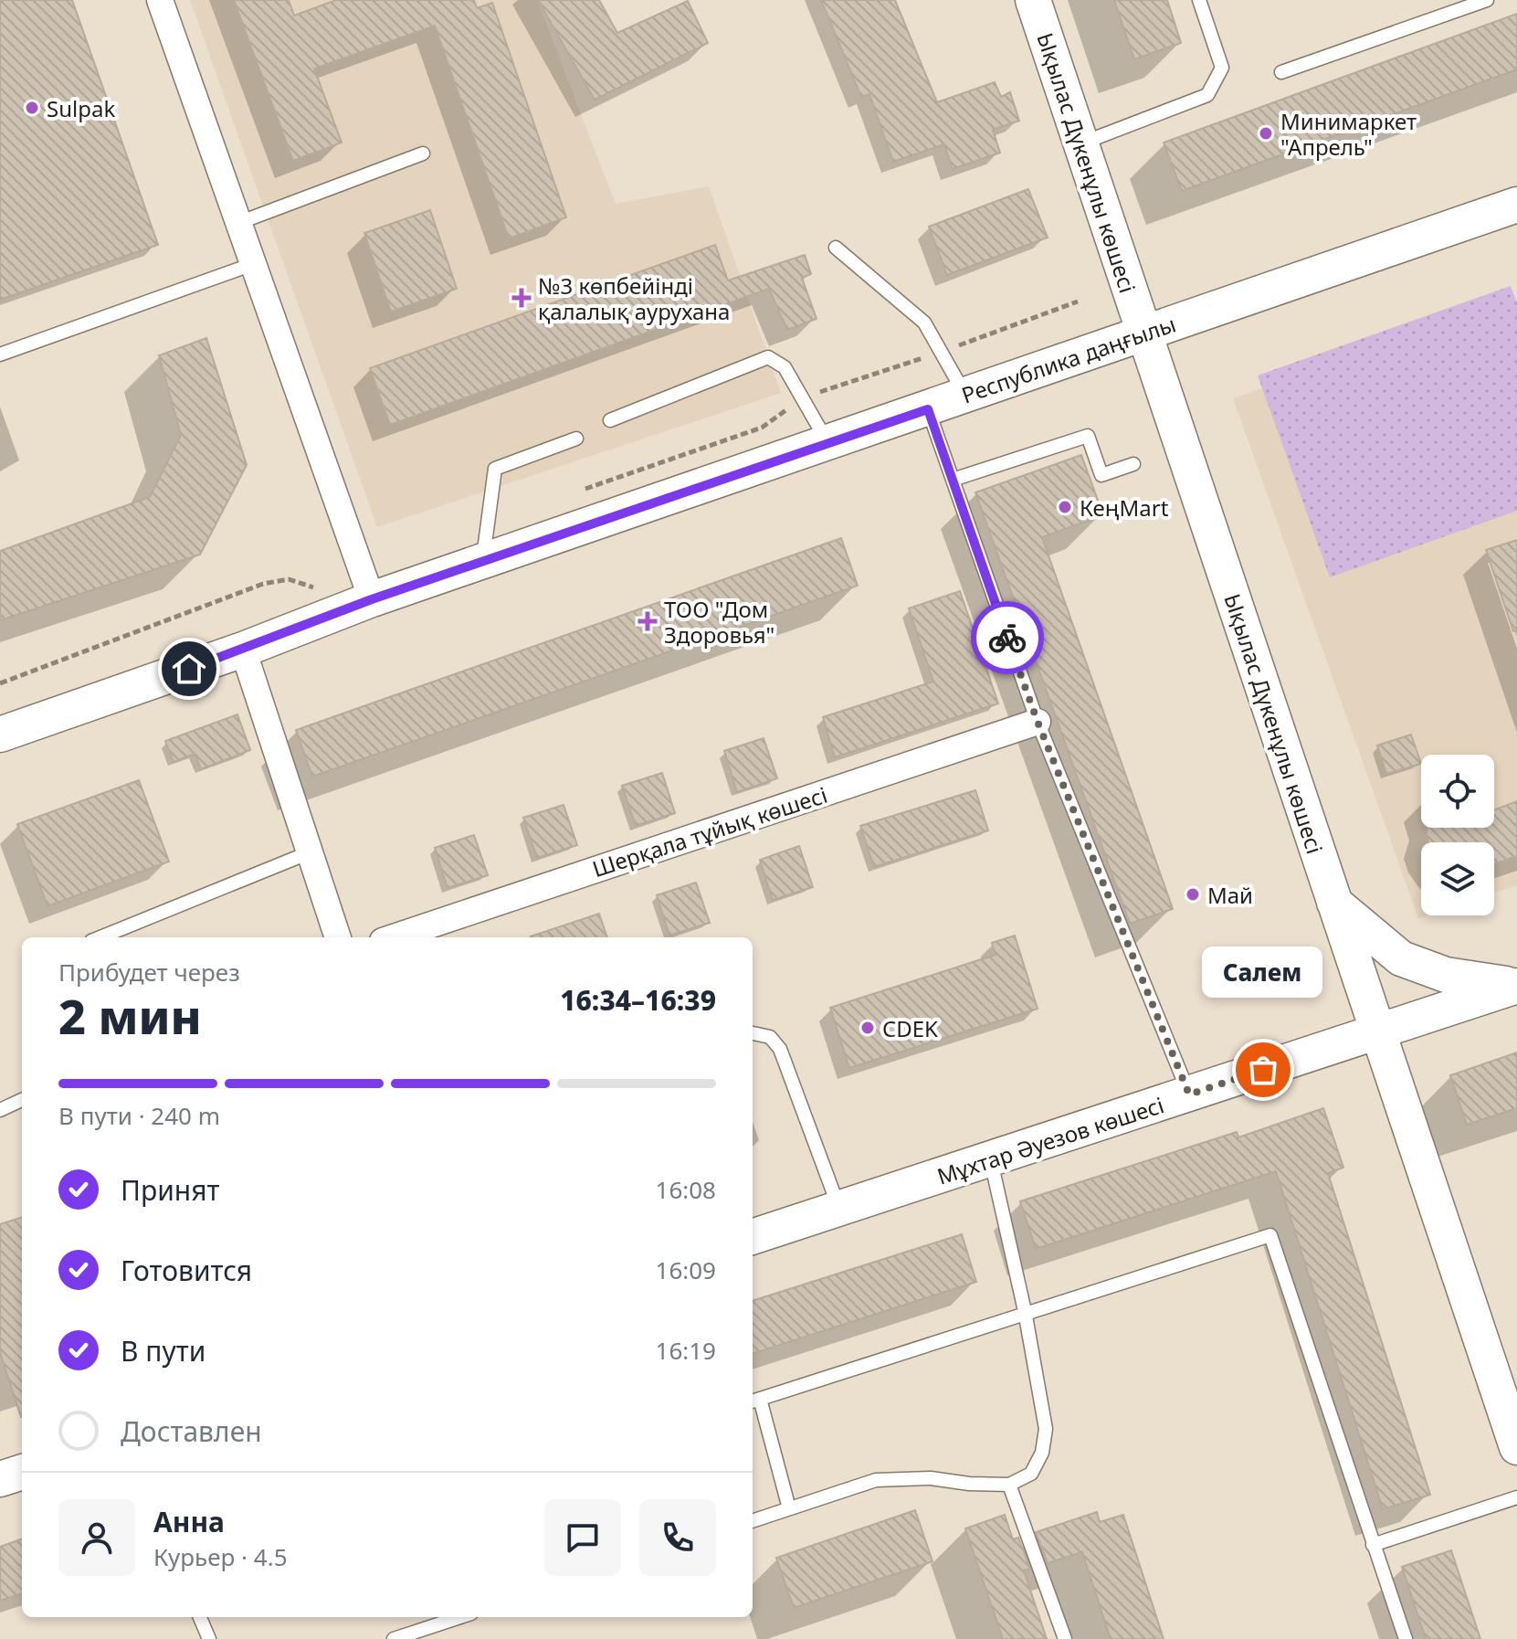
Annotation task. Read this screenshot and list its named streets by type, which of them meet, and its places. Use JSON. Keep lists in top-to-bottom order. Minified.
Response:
{"streets":{"street":["Ықылас Дүкенұлы көшесі","Республика даңғылы","Шерқала тұйық көшесі","Мұхтар Әуезов көшесі"]},"crossings":[["Ықылас Дүкенұлы көшесі","Республика даңғылы"],["Ықылас Дүкенұлы көшесі","Мұхтар Әуезов көшесі"]],"places":{"other":["Sulpak","Минимаркет \"Апрель\"","КеңMart","Май","CDEK","Салем"],"health":["№3 көпбейінді қалалық аурухана","ТОО \"Дом Здоровья\""]},"page":{"heading":["2 мин","Прибудет через","16:34–16:39"],"panel":["Анна","Курьер · 4.5"],"bubble":"Салем","bar":"В пути · 240 m","list":[["Принят","16:08"],["Готовится","16:09"],["В пути","16:19"],"Доставлен"]}}
